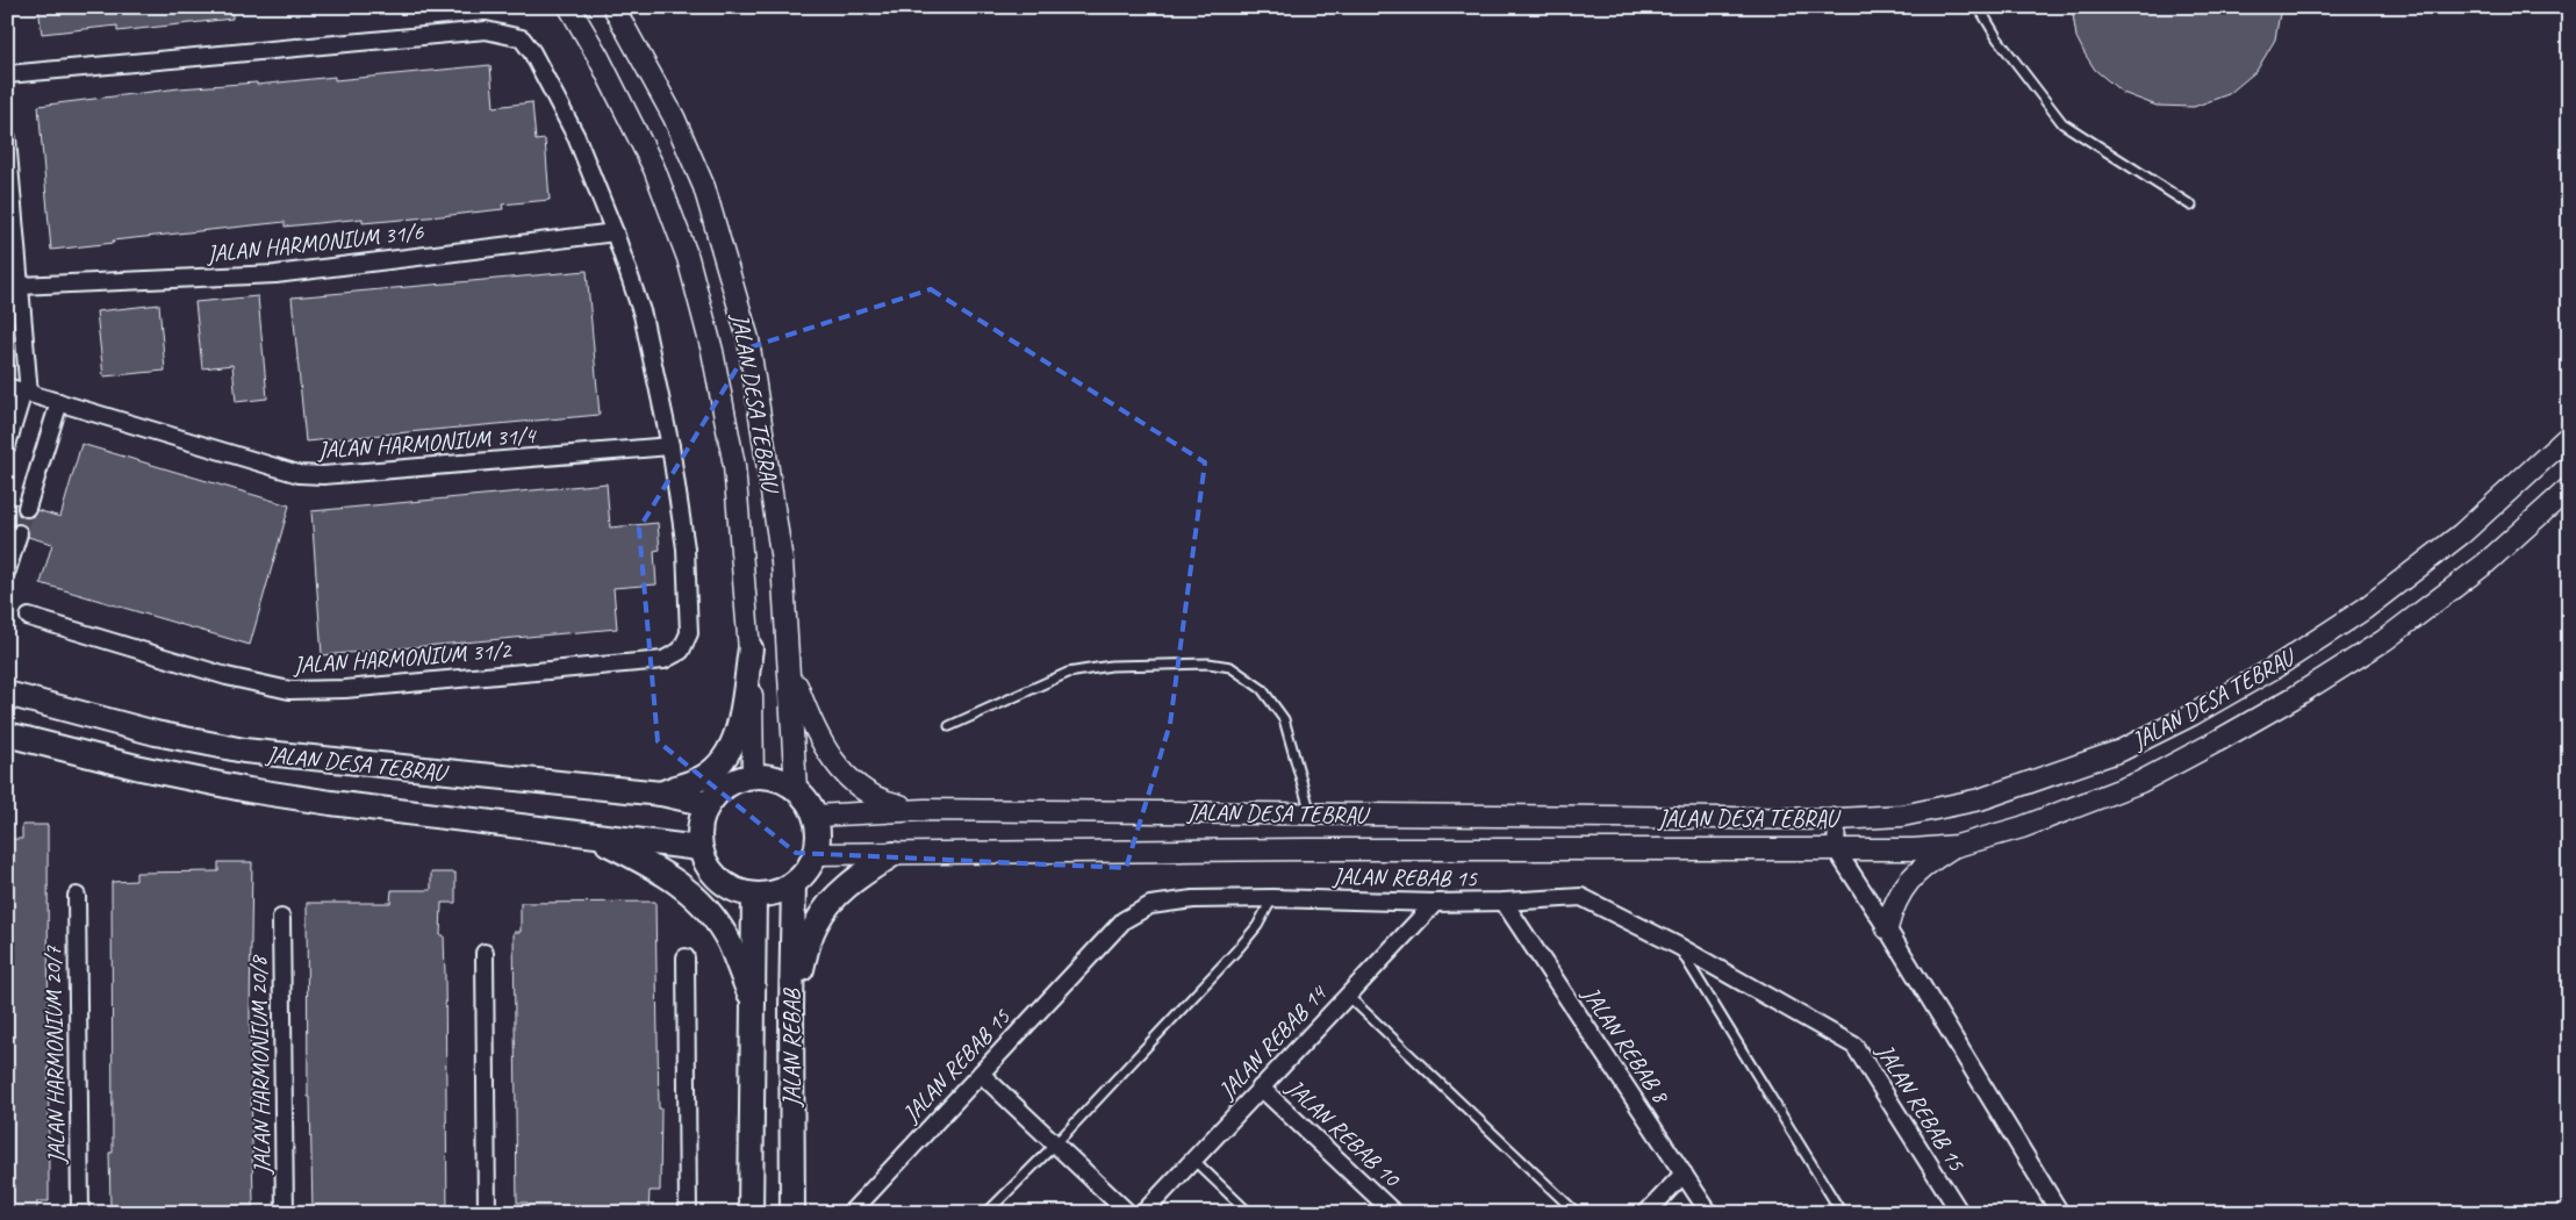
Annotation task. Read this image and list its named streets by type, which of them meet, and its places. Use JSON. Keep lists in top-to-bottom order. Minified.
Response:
{"streets":{"main road":["JALAN DESA TEBRAU","JALAN REBAB"],"street":["JALAN HARMONIUM 31/6","JALAN HARMONIUM 31/4","JALAN HARMONIUM 31/2","JALAN REBAB 15","JALAN REBAB 14","JALAN REBAB 8","JALAN HARMONIUM 20/7","JALAN HARMONIUM 20/8","JALAN REBAB 10"]},"crossings":[["JALAN DESA TEBRAU","JALAN REBAB"],["JALAN HARMONIUM 31/4","JALAN HARMONIUM 31/2"],["JALAN REBAB 15","JALAN REBAB 14"],["JALAN REBAB 15","JALAN REBAB 8"],["JALAN REBAB 14","JALAN REBAB 10"]]}
